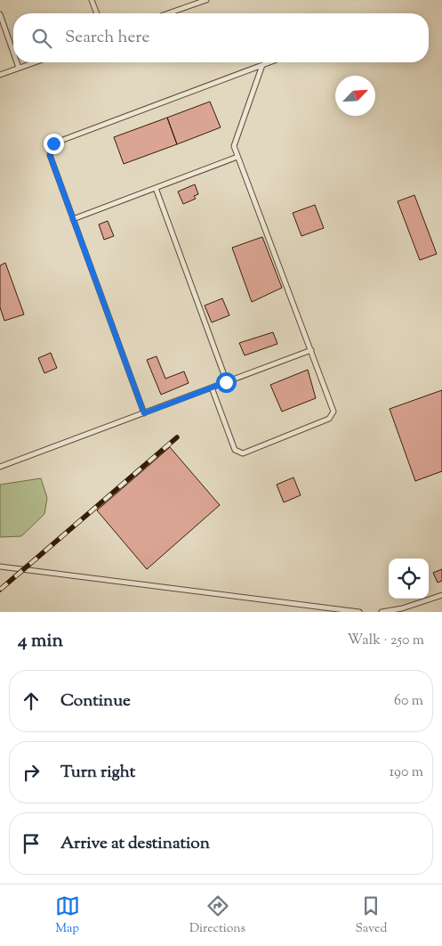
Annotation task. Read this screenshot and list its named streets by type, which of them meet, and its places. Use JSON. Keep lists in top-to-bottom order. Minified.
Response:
{"north":"top right","page":{"search":"Search here","heading":["4 min","Walk · 250 m"],"list":[["Continue","60 m"],["Turn right","190 m"],"Arrive at destination"],"nav":["Map","Directions","Saved"]}}
